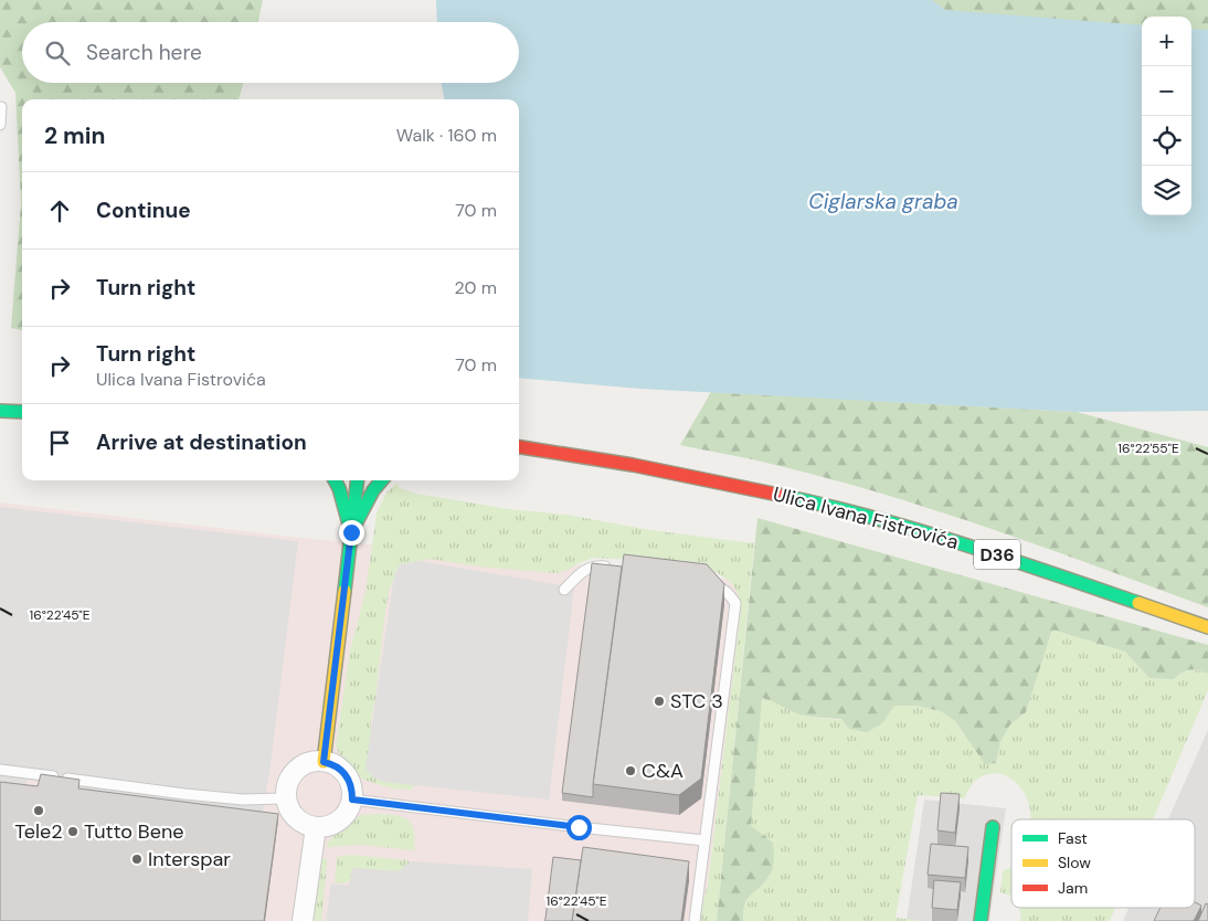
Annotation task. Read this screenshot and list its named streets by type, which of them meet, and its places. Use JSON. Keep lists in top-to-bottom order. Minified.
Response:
{"streets":{"main road":["Ulica Ivana Fistrovića","D36"]},"water":["Ciglarska graba"],"places":["STC 3","C&A","Tele2","Tutto Bene","Interspar"],"legend":["Fast","Slow","Jam"],"page":{"map_buttons":["+","−"],"search":"Search here","heading":["2 min","Walk · 160 m"],"list":[["Continue","70 m"],["Turn right","20 m"],["Turn right","Ulica Ivana Fistrovića","70 m"],"Arrive at destination"]},"coordinates":["16°22'55\"E","16°22'45\"E"]}
